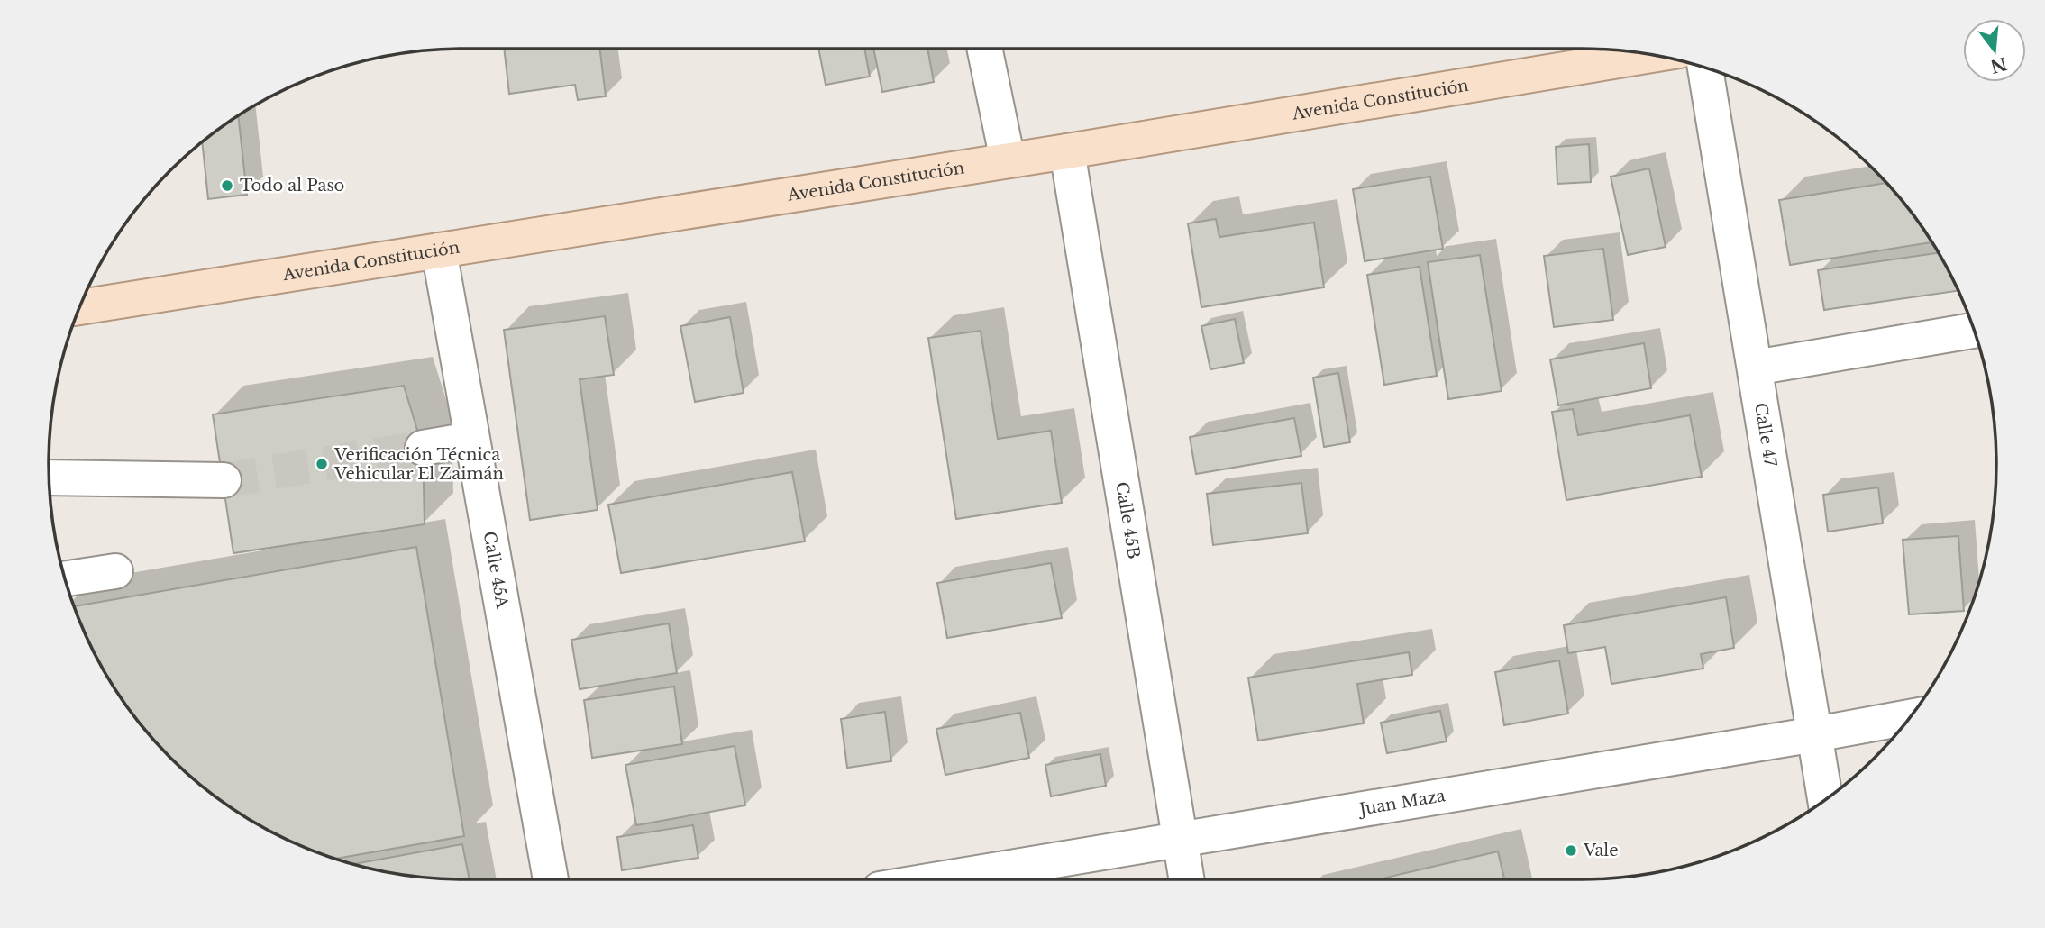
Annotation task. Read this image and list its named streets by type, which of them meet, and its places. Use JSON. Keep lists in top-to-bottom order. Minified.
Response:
{"streets":{"main road":["Avenida Constitución"],"street":["Calle 47","Calle 45B","Calle 45A","Juan Maza"]},"crossings":[["Avenida Constitución","Calle 45B"],["Avenida Constitución","Calle 45A"],["Calle 47","Juan Maza"],["Calle 45B","Juan Maza"]],"places":["Todo al Paso","Verificación Técnica Vehicular El Zaimán","Vale"],"north":"bottom"}
